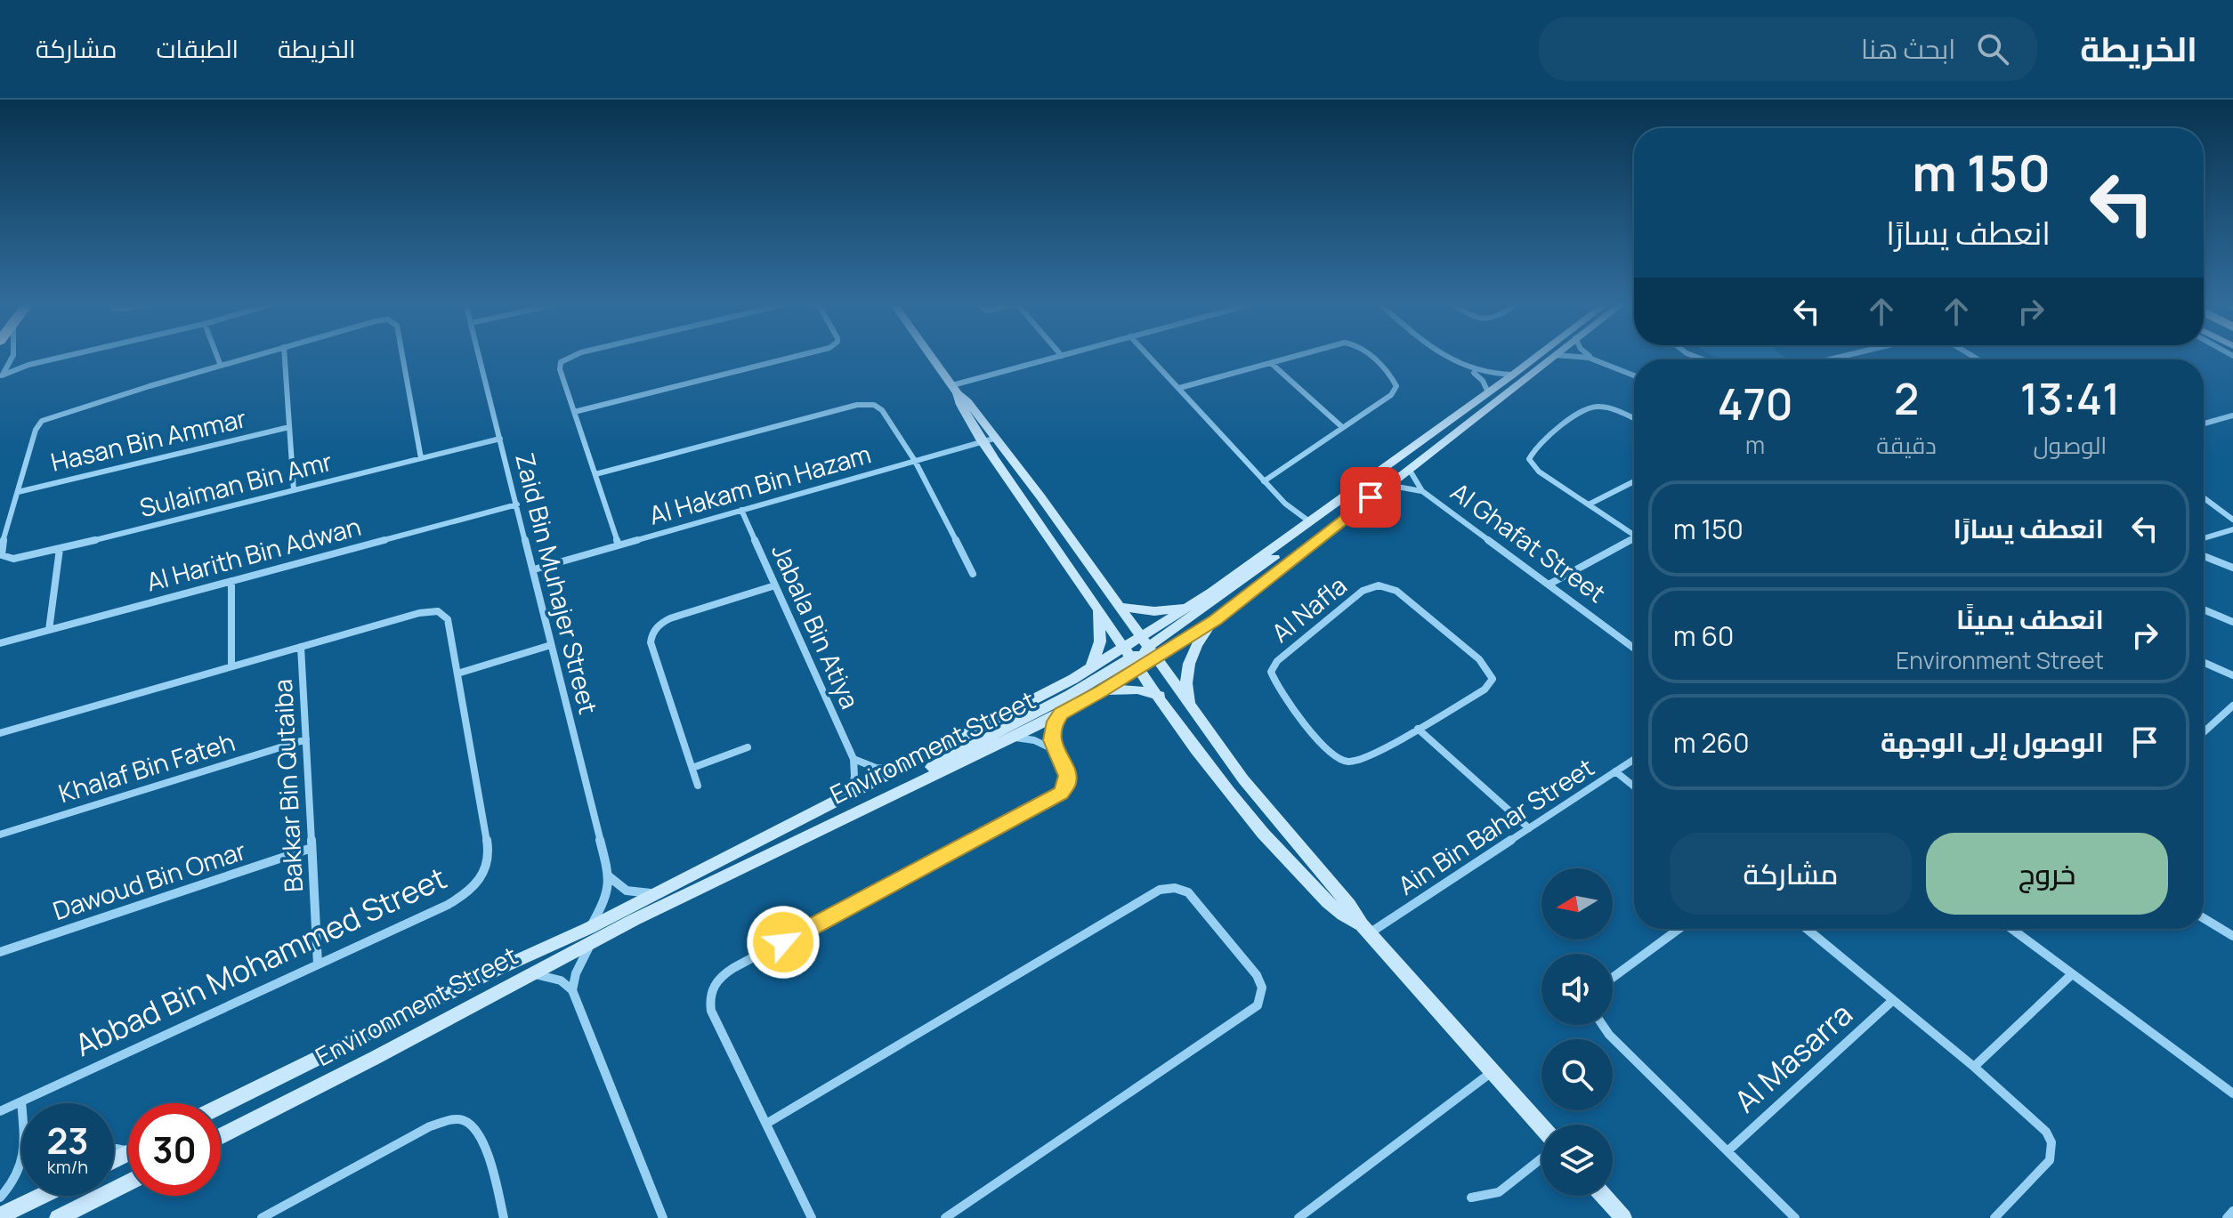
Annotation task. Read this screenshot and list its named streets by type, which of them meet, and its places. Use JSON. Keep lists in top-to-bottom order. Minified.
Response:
{"streets":{"street":["Hasan Bin Ammar","Sulaiman Bin Amr","Al Hakam Bin Hazam","Al Ghafat Street","Al Harith Bin Adwan","Zaid Bin Muhajer Street","Al Nafla","Jabala Bin Atiya","Environment Street","Khalaf Bin Fateh","Bakkar Bin Qutaiba","Ain Bin Bahar Street","Dawoud Bin Omar","Abbad Bin Mohammed Street","Al Masarra"]},"crossings":[["Hasan Bin Ammar","Sulaiman Bin Amr"],["Sulaiman Bin Amr","Zaid Bin Muhajer Street"],["Al Hakam Bin Hazam","Zaid Bin Muhajer Street"],["Al Hakam Bin Hazam","Jabala Bin Atiya"],["Al Ghafat Street","Environment Street"],["Al Harith Bin Adwan","Zaid Bin Muhajer Street"],["Zaid Bin Muhajer Street","Environment Street"],["Khalaf Bin Fateh","Bakkar Bin Qutaiba"],["Bakkar Bin Qutaiba","Dawoud Bin Omar"],["Bakkar Bin Qutaiba","Abbad Bin Mohammed Street"]],"north":"left","page":{"header":"الخريطة","search":"ابحث هنا","nav":["الخريطة","الطبقات","مشاركة"],"turn":["150 m","انعطف يسارًا"],"eta":["13:41","الوصول","2","دقيقة","470","m"],"list":[{"name":"انعطف يسارًا","value":"150 m"},{"name":"انعطف يمينًا","note":"Environment Street","value":"60 m"},{"name":"الوصول إلى الوجهة","value":"260 m"}],"buttons":["خروج","مشاركة"],"speed":"23 km/h","limit":"30"}}
